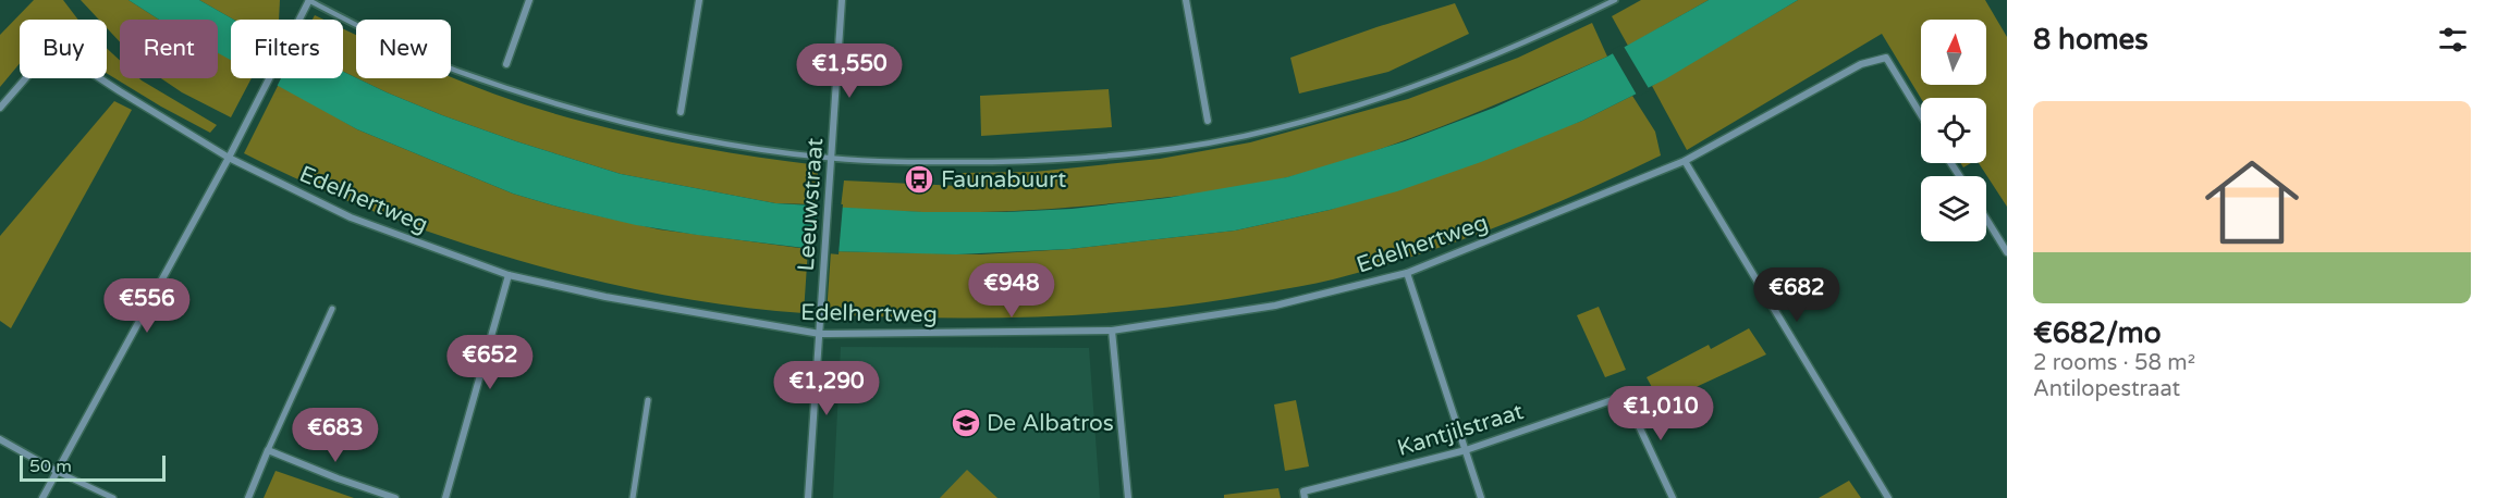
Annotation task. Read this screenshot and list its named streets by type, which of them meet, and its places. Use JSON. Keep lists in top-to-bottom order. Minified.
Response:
{"streets":{"street":["Edelhertweg","Leeuwstraat","Kantjilstraat"]},"crossings":[["Edelhertweg","Leeuwstraat"]],"places":{"bus stop":["Faunabuurt"],"school or university":["De Albatros"]},"scale_bar":"50 m","north":"top","page":{"heading":"8 homes","chip":["Buy","Rent","Filters","New"],"price":["€1,550","€948","€682","€556","€652","€1,290","€1,010","€683"],"list":[{"name":"€682/mo","note":"2 rooms · 58 m² · Antilopestraat"}],"scale":"50 m"}}
